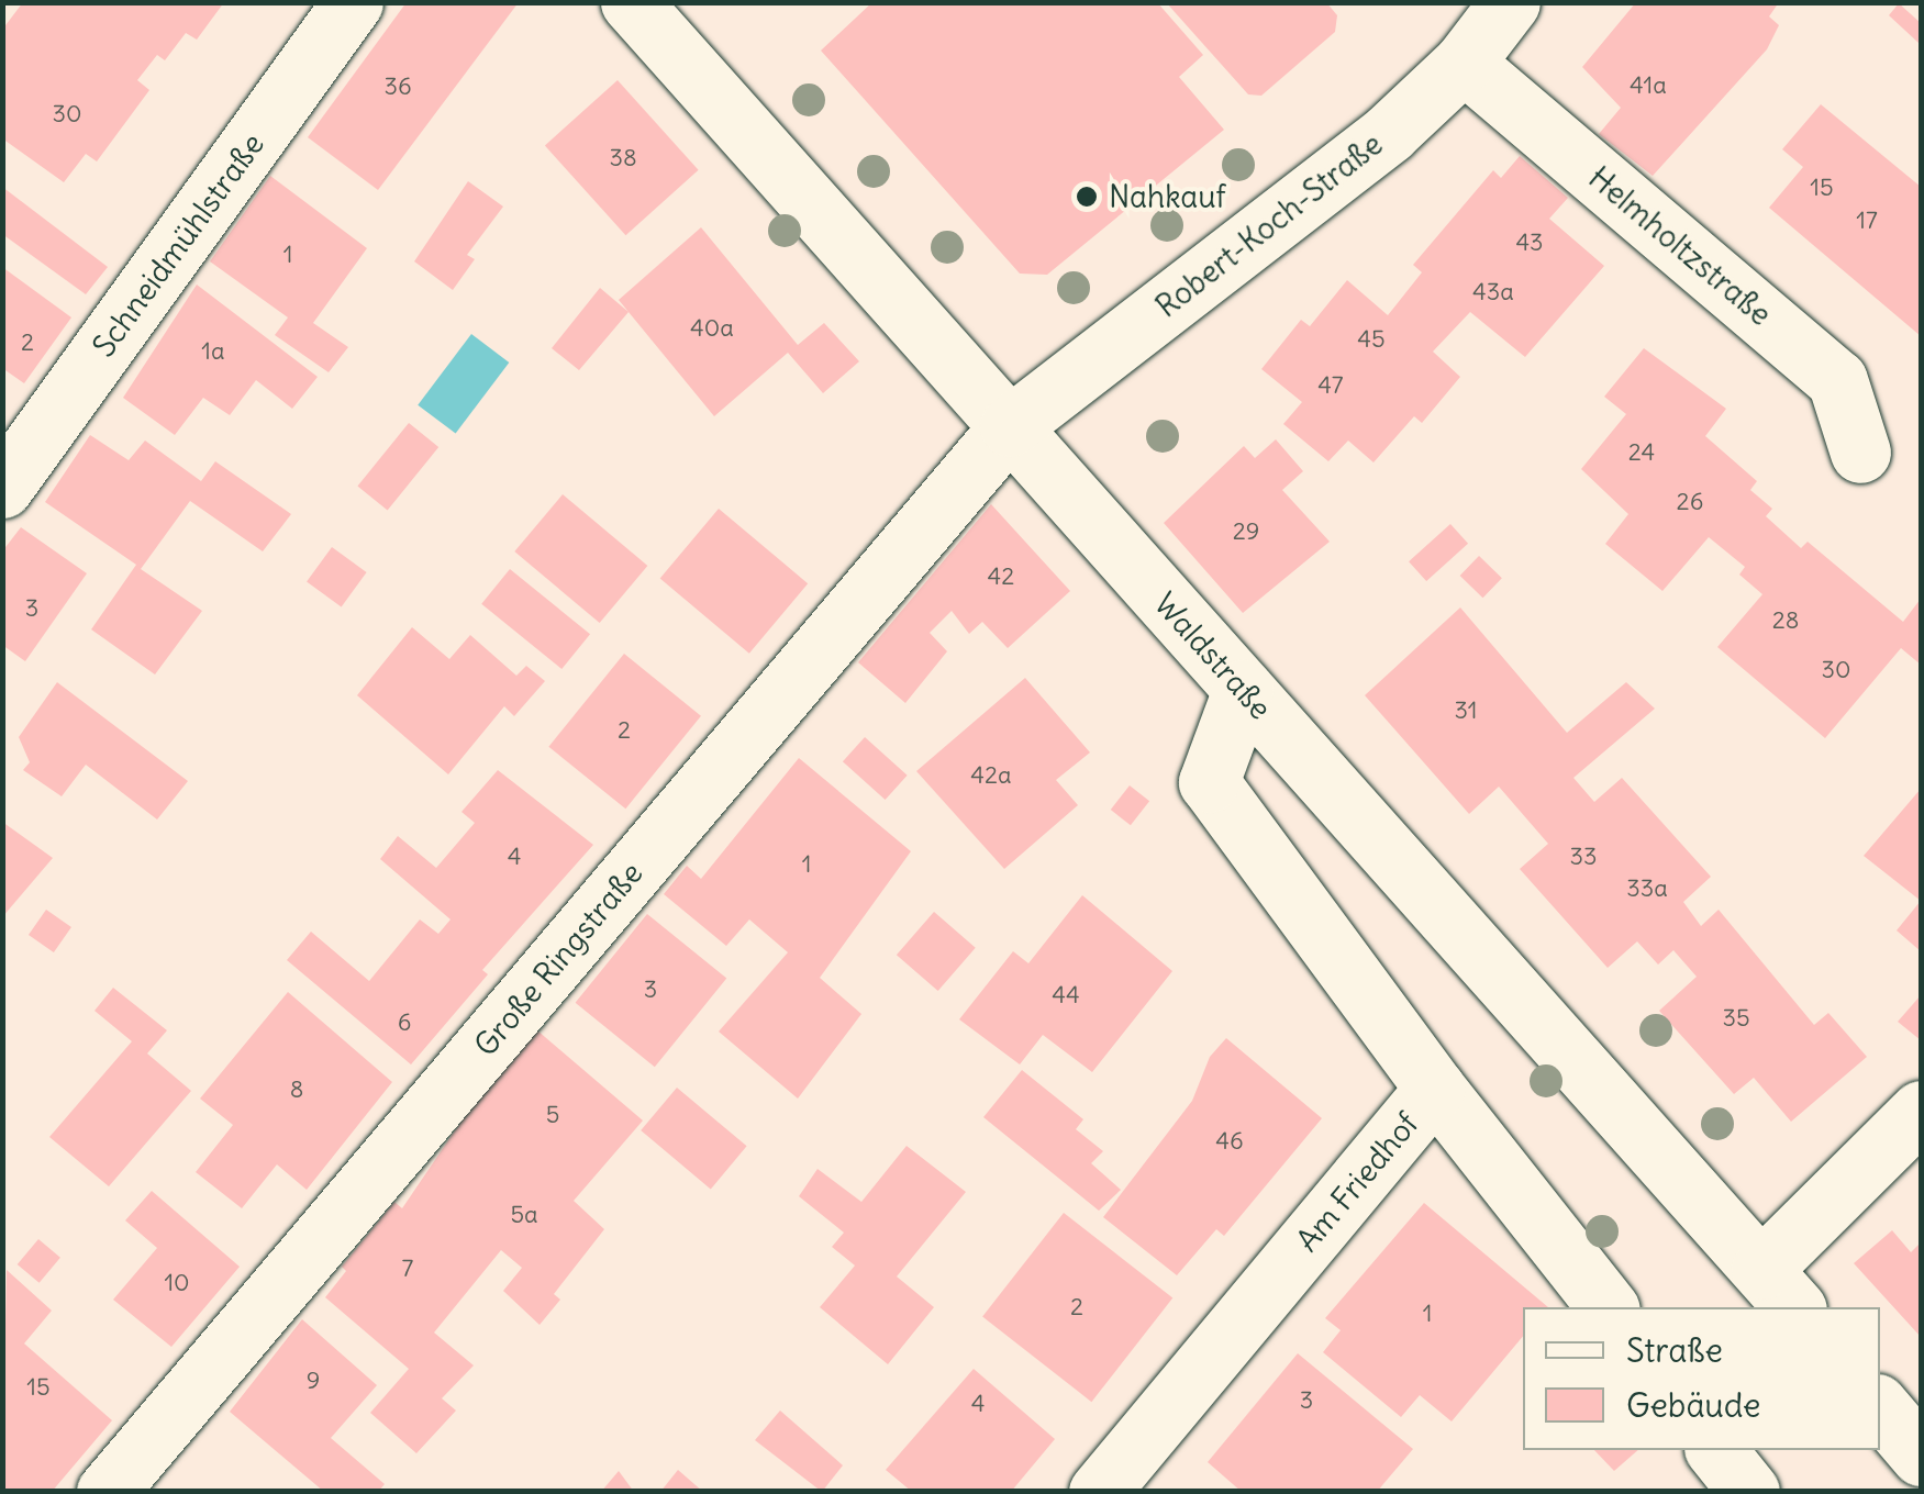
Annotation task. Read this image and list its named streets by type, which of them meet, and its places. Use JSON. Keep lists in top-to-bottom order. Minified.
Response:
{"streets":{"street":["Robert-Koch-Straße","Schneidmühlstraße","Helmholtzstraße","Waldstraße","Große Ringstraße","Am Friedhof"]},"crossings":[["Robert-Koch-Straße","Helmholtzstraße"],["Robert-Koch-Straße","Waldstraße"],["Robert-Koch-Straße","Große Ringstraße"],["Waldstraße","Große Ringstraße"],["Waldstraße","Am Friedhof"]],"places":["Nahkauf"],"house_numbers":["41a","36","30","38","15","17","43","1","43a","40a","45","2","1a","47","24","26","29","42","3","28","30","31","2","42a","4","33","1","33a","3","44","35","6","8","5","46","5a","7","10","2","1","9","15","3","4"],"legend":["Straße","Gebäude"]}
